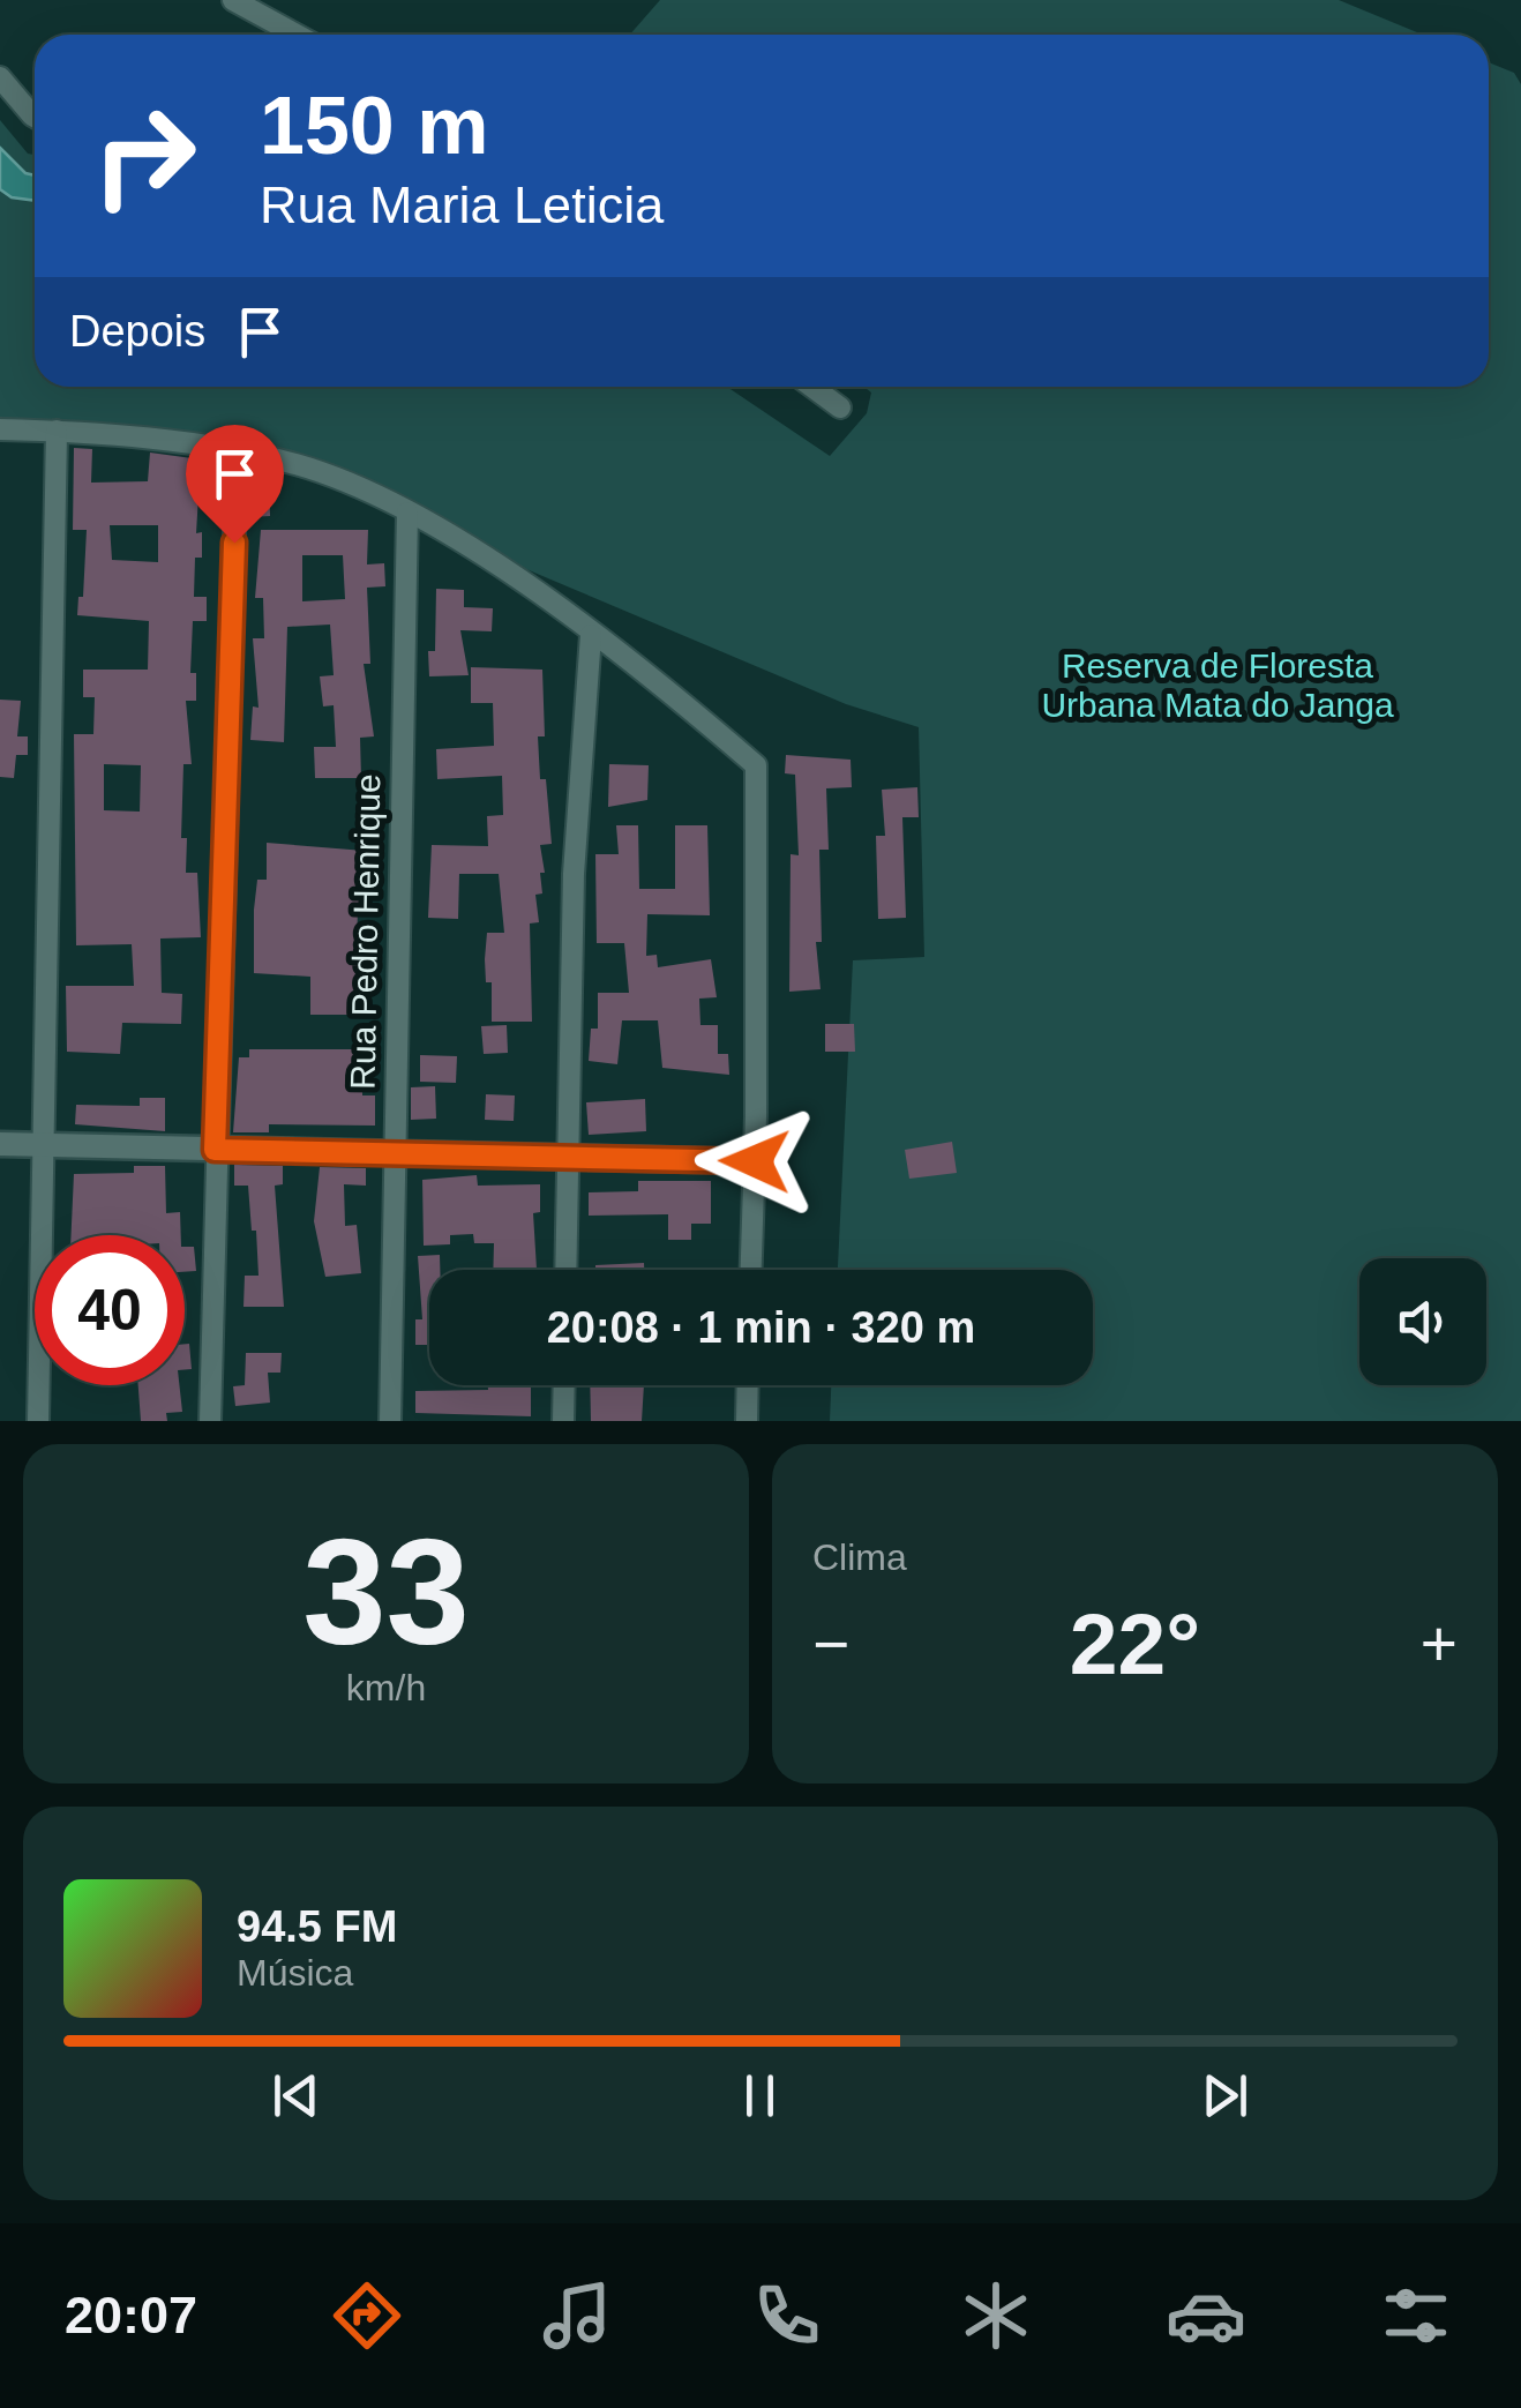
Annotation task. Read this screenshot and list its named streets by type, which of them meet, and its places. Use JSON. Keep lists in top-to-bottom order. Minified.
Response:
{"streets":{"street":["Rua Pedro Henrique"]},"parks":["Reserva de Floresta Urbana Mata do Janga"],"page":{"turn":["150 m","Rua Maria Leticia"],"then":"Depois","limit":"40","trip":"20:08 · 1 min · 320 m","tile":[["33","km/h"],"Clima"],"heat":["−","22°","+"],"song":["94.5 FM","Música"],"tabs":"20:07"}}
